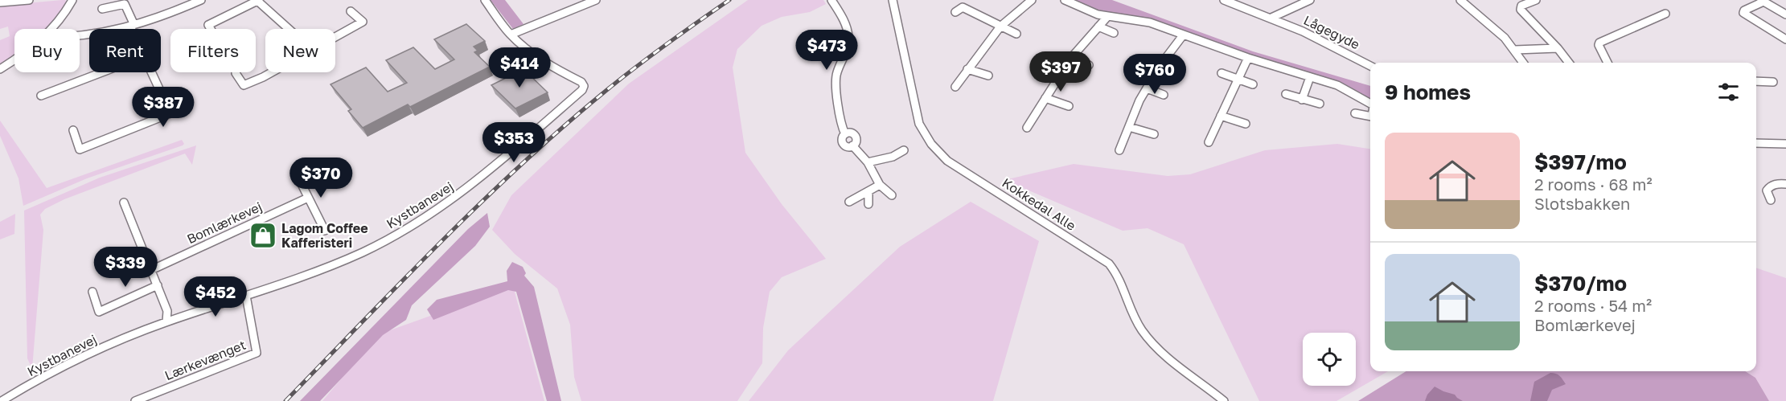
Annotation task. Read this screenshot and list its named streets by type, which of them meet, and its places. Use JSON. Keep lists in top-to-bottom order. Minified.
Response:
{"streets":{"street":["Lågegyde","Kokkedal Alle","Kystbanevej","Bomlærkevej","Lærkevænget"]},"crossings":[["Kystbanevej","Lærkevænget"]],"places":{"shop":["Lagom Coffee Kafferisteri"]},"page":{"chip":["Buy","Rent","Filters","New"],"price":["$473","$414","$397","$760","$387","$353","$370","$339","$452"],"heading":"9 homes","list":[{"name":"$397/mo","note":"2 rooms · 68 m² · Slotsbakken"},{"name":"$370/mo","note":"2 rooms · 54 m² · Bomlærkevej"}]}}
